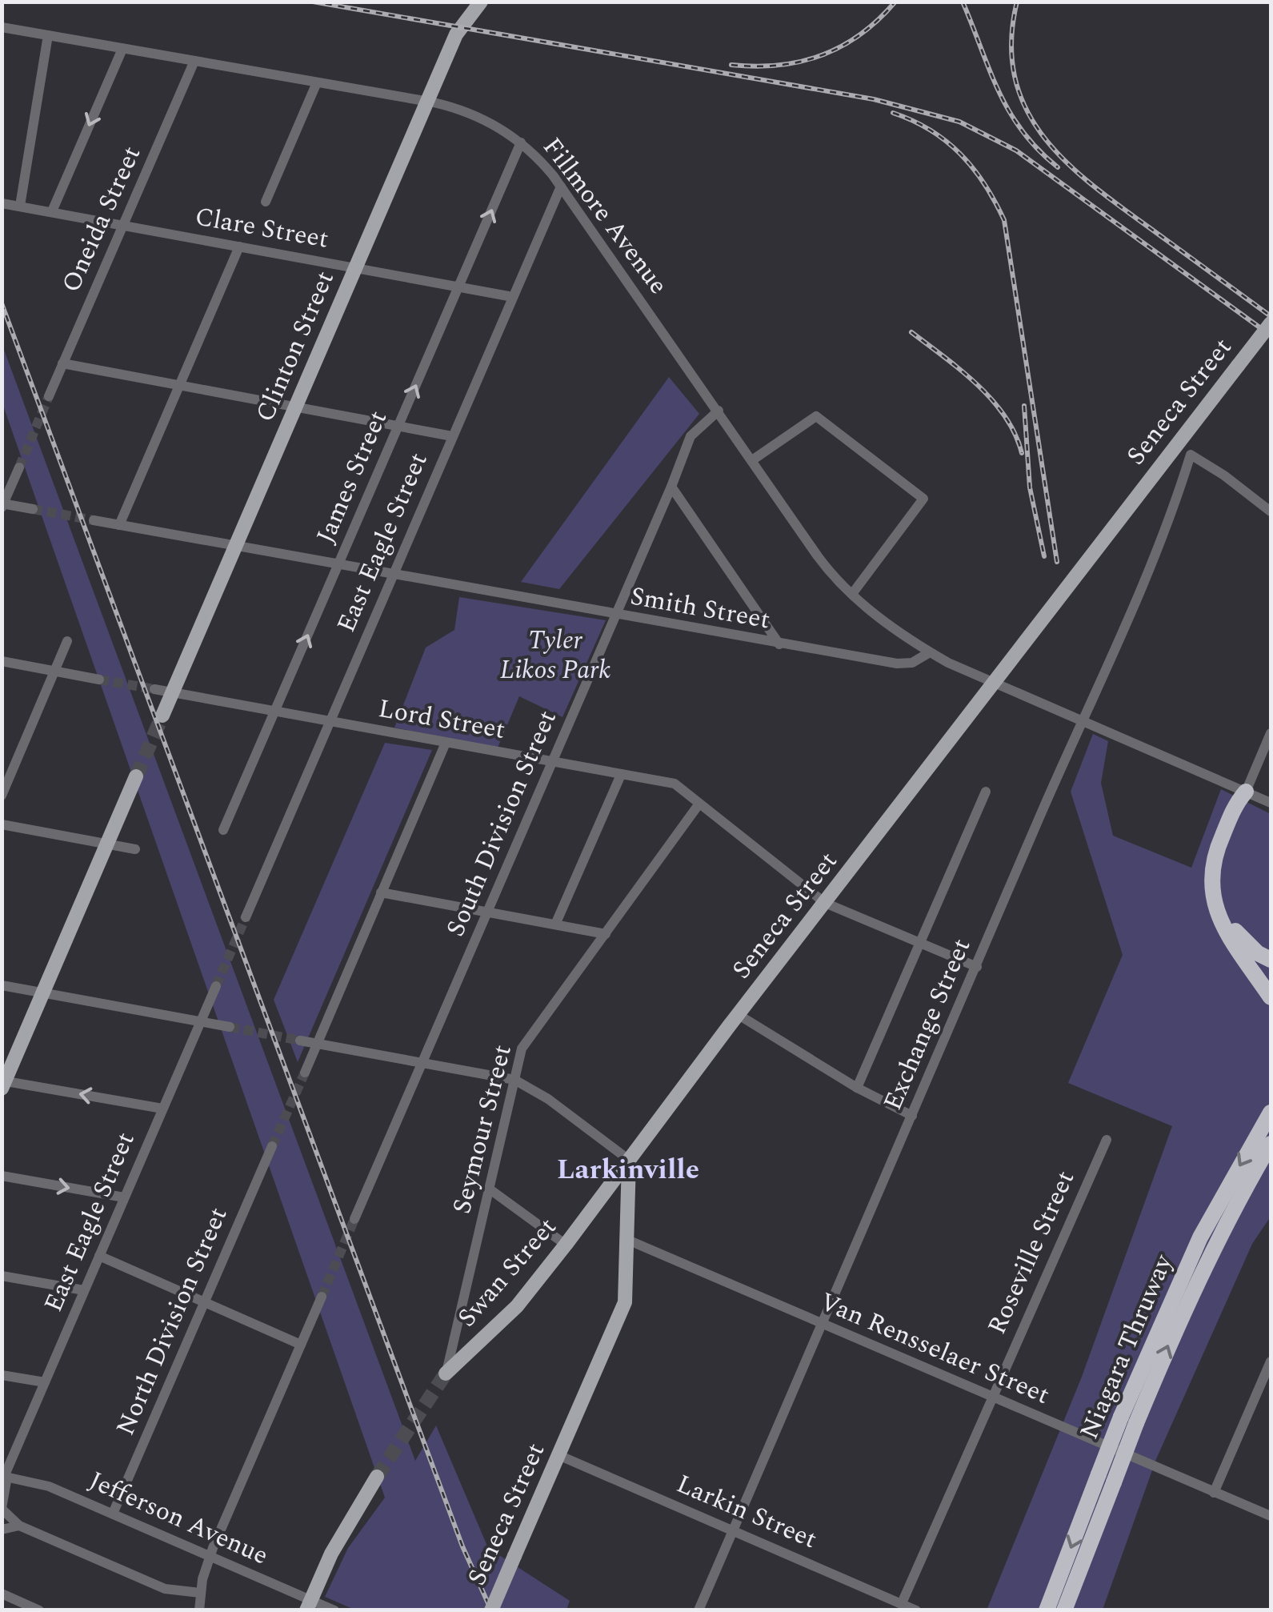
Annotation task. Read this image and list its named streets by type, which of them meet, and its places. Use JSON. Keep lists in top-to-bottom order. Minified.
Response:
{"streets":{"highway":["Niagara Thruway"],"main road":["Clinton Street","Seneca Street","Swan Street"],"street":["Fillmore Avenue","Oneida Street","Clare Street","James Street","East Eagle Street","Smith Street","Lord Street","South Division Street","Exchange Street","Seymour Street","Roseville Street","North Division Street","Van Rensselaer Street","Larkin Street","Jefferson Avenue"]},"crossings":[["Fillmore Avenue","Oneida Street"],["Fillmore Avenue","Clinton Street"],["Fillmore Avenue","James Street"],["Fillmore Avenue","East Eagle Street"],["Fillmore Avenue","Smith Street"],["Fillmore Avenue","South Division Street"],["Oneida Street","Clare Street"],["Clare Street","Clinton Street"],["Clare Street","James Street"],["Clare Street","East Eagle Street"],["Clinton Street","Smith Street"],["Clinton Street","Lord Street"],["Seneca Street","Lord Street"],["Seneca Street","Swan Street"],["Seneca Street","Van Rensselaer Street"],["Seneca Street","Larkin Street"],["James Street","Smith Street"],["James Street","Lord Street"],["East Eagle Street","Smith Street"],["East Eagle Street","Lord Street"],["East Eagle Street","Jefferson Avenue"],["Smith Street","South Division Street"],["Lord Street","South Division Street"],["Lord Street","Exchange Street"],["Lord Street","Seymour Street"],["Exchange Street","Van Rensselaer Street"],["Exchange Street","Larkin Street"],["Seymour Street","Swan Street"],["Roseville Street","Van Rensselaer Street"],["Roseville Street","Larkin Street"],["North Division Street","Jefferson Avenue"]],"one_way":["James Street"],"districts":["Larkinville"],"parks":["Tyler Likos Park"]}
